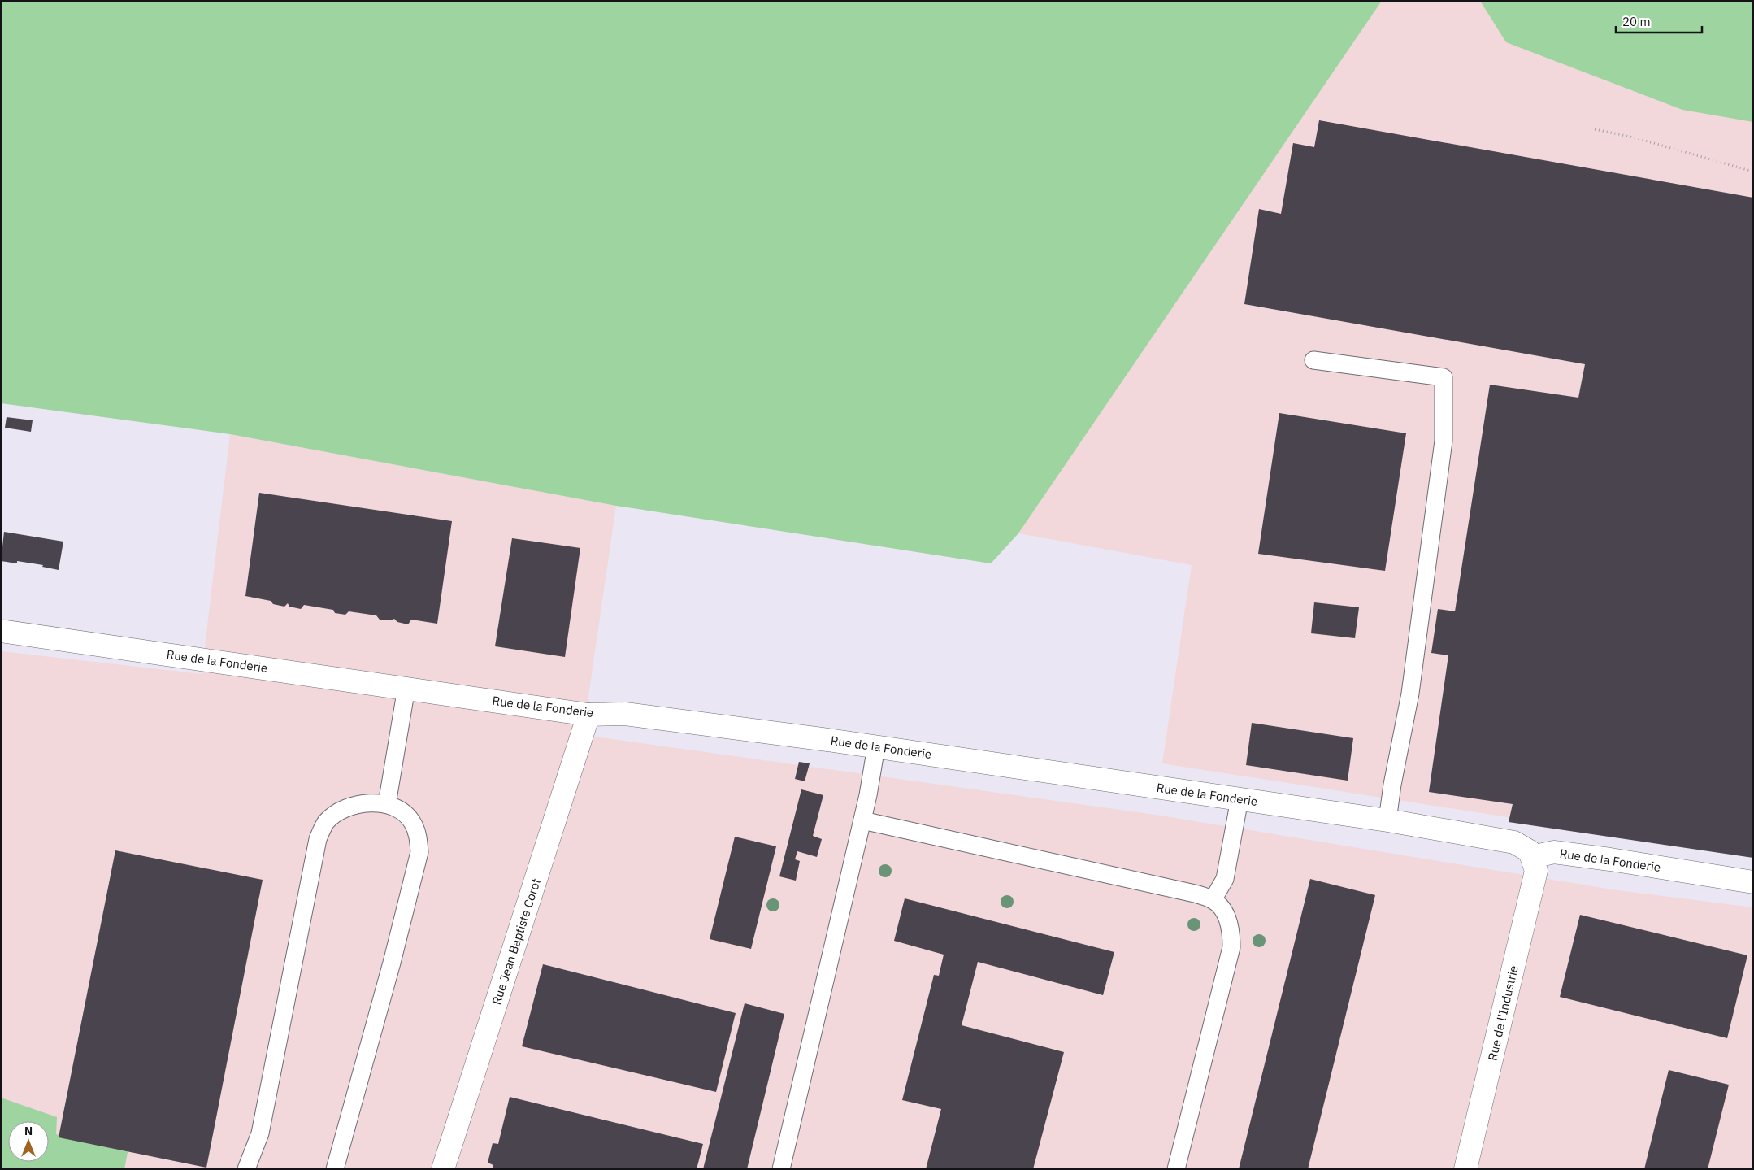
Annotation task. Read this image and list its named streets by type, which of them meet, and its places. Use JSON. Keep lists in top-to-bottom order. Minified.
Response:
{"streets":{"street":["Rue de la Fonderie","Rue Jean Baptiste Corot","Rue de l'Industrie"]},"crossings":[["Rue de la Fonderie","Rue Jean Baptiste Corot"],["Rue de la Fonderie","Rue de l'Industrie"]],"scale_bar":"20 m","north":"top"}
